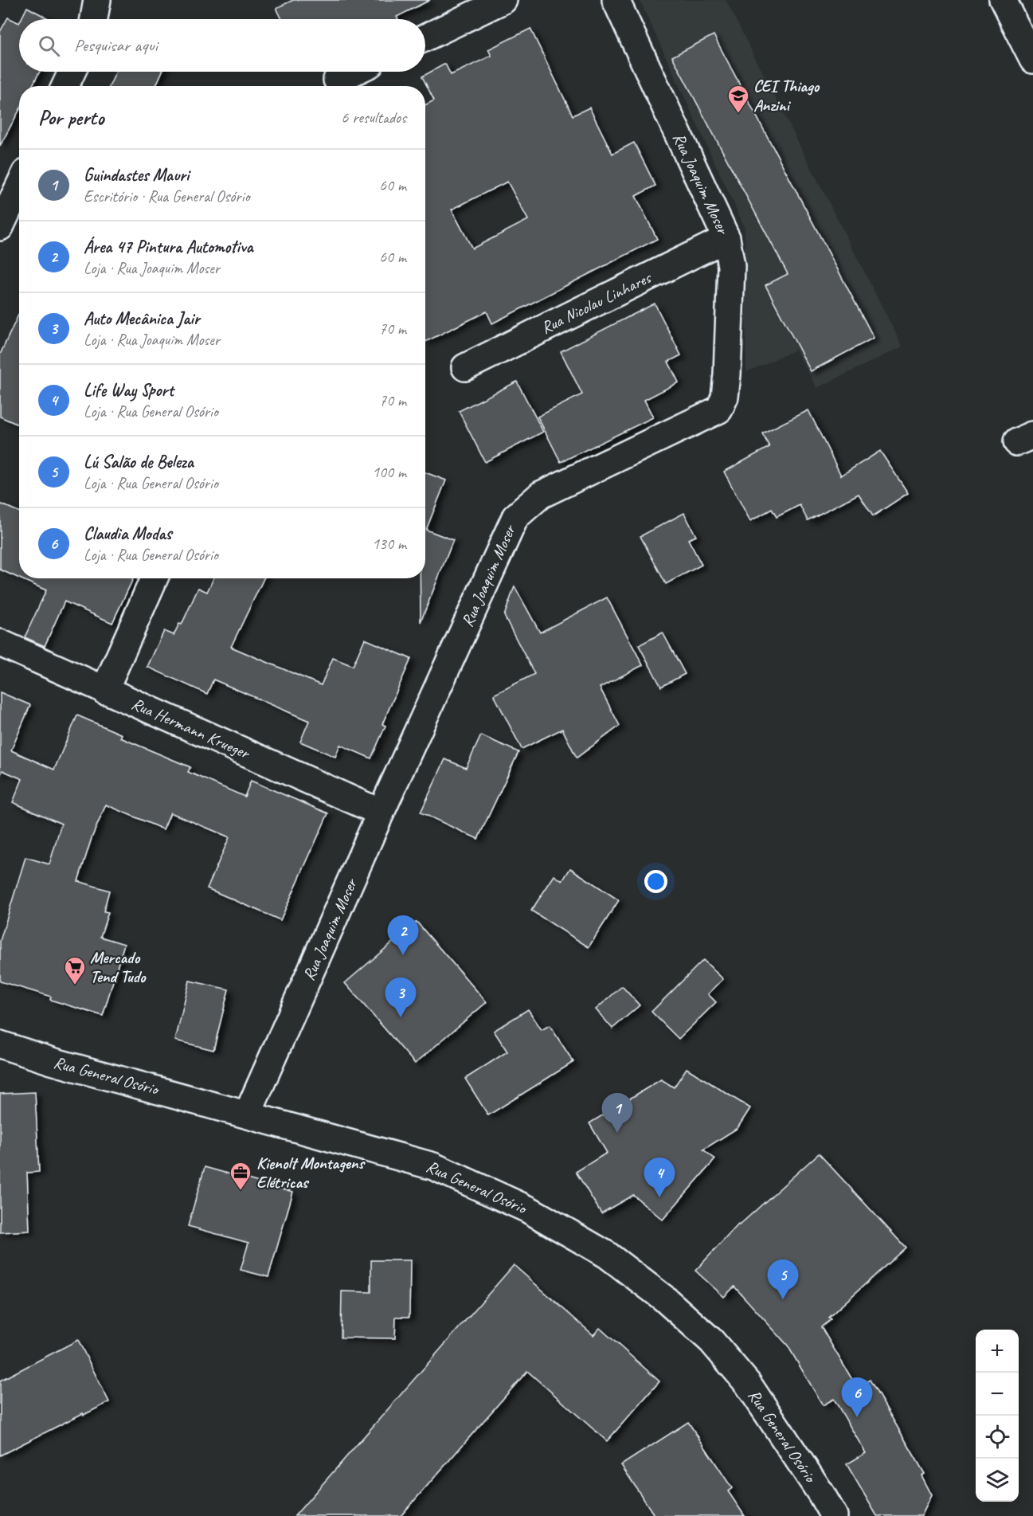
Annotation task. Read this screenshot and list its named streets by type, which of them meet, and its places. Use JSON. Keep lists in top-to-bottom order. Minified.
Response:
{"streets":{"street":["Rua Joaquim Moser","Rua Nicolau Linhares","Rua Hermann Krueger","Rua General Osório"]},"crossings":[["Rua Joaquim Moser","Rua Nicolau Linhares"],["Rua Joaquim Moser","Rua Hermann Krueger"],["Rua Joaquim Moser","Rua General Osório"]],"places":{"school or university":["CEI Thiago Anzini"],"supermarket":["Mercado Tend Tudo"],"office":["Kienolt Montagens Elétricas"]},"page":{"search":"Pesquisar aqui","heading":["Por perto","6 resultados"],"list":[{"mark":"1","name":"Guindastes Mauri","note":"Escritório · Rua General Osório","value":"60 m"},{"mark":"2","name":"Área 47 Pintura Automotiva","note":"Loja · Rua Joaquim Moser","value":"60 m"},{"mark":"3","name":"Auto Mecânica Jair","note":"Loja · Rua Joaquim Moser","value":"70 m"},{"mark":"4","name":"Life Way Sport","note":"Loja · Rua General Osório","value":"70 m"},{"mark":"5","name":"Lú Salão de Beleza","note":"Loja · Rua General Osório","value":"100 m"},{"mark":"6","name":"Claudia Modas","note":"Loja · Rua General Osório","value":"130 m"}],"pins":["2","3","1","4","5","6"],"map_buttons":["+","−"]}}
